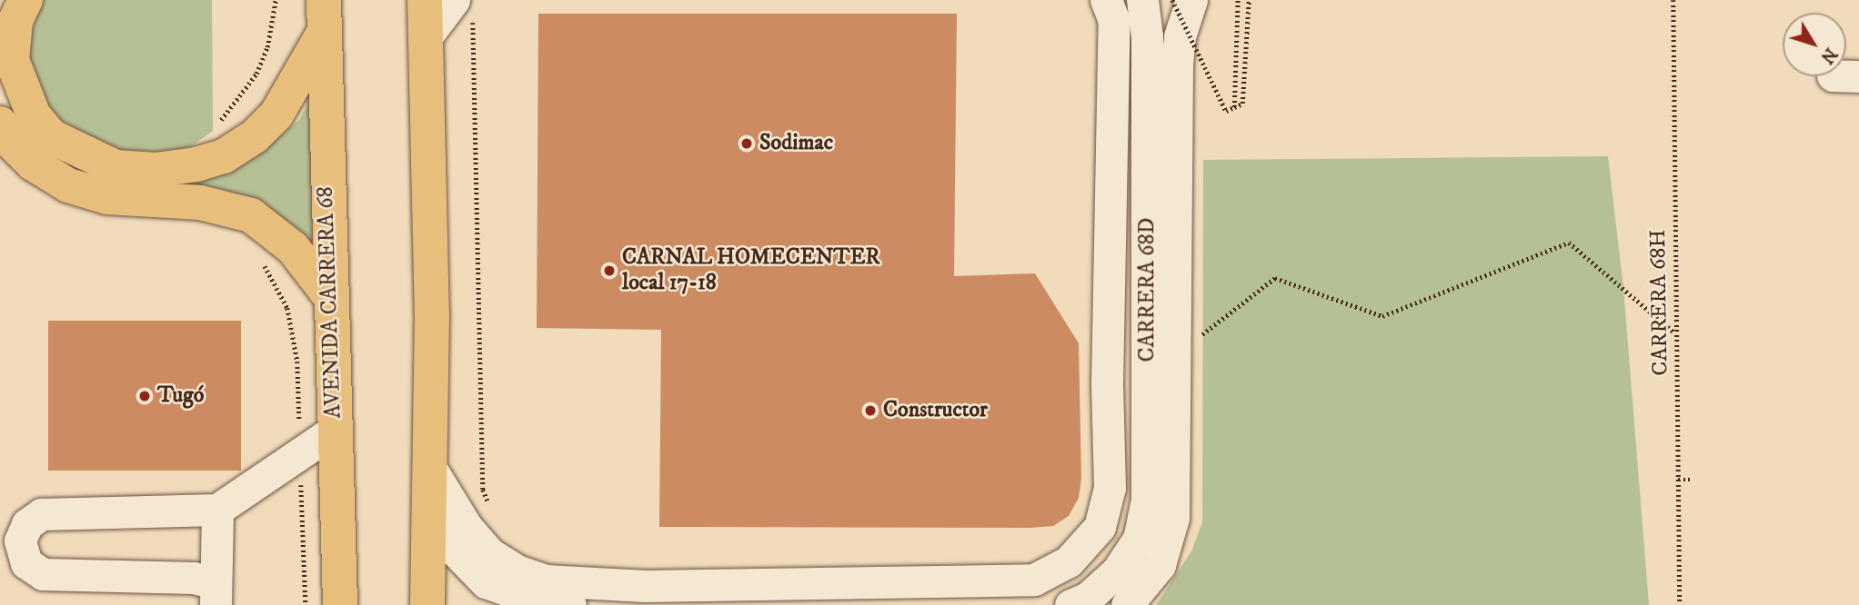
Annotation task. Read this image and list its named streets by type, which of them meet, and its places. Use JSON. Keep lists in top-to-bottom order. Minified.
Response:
{"streets":{"main road":["AVENIDA CARRERA 68"],"street":["CARRERA 68D"],"path":["CARRERA 68H"]},"places":["Sodimac","CARNAL HOMECENTER local 17-18","Tugó","Constructor"],"north":"bottom right"}
